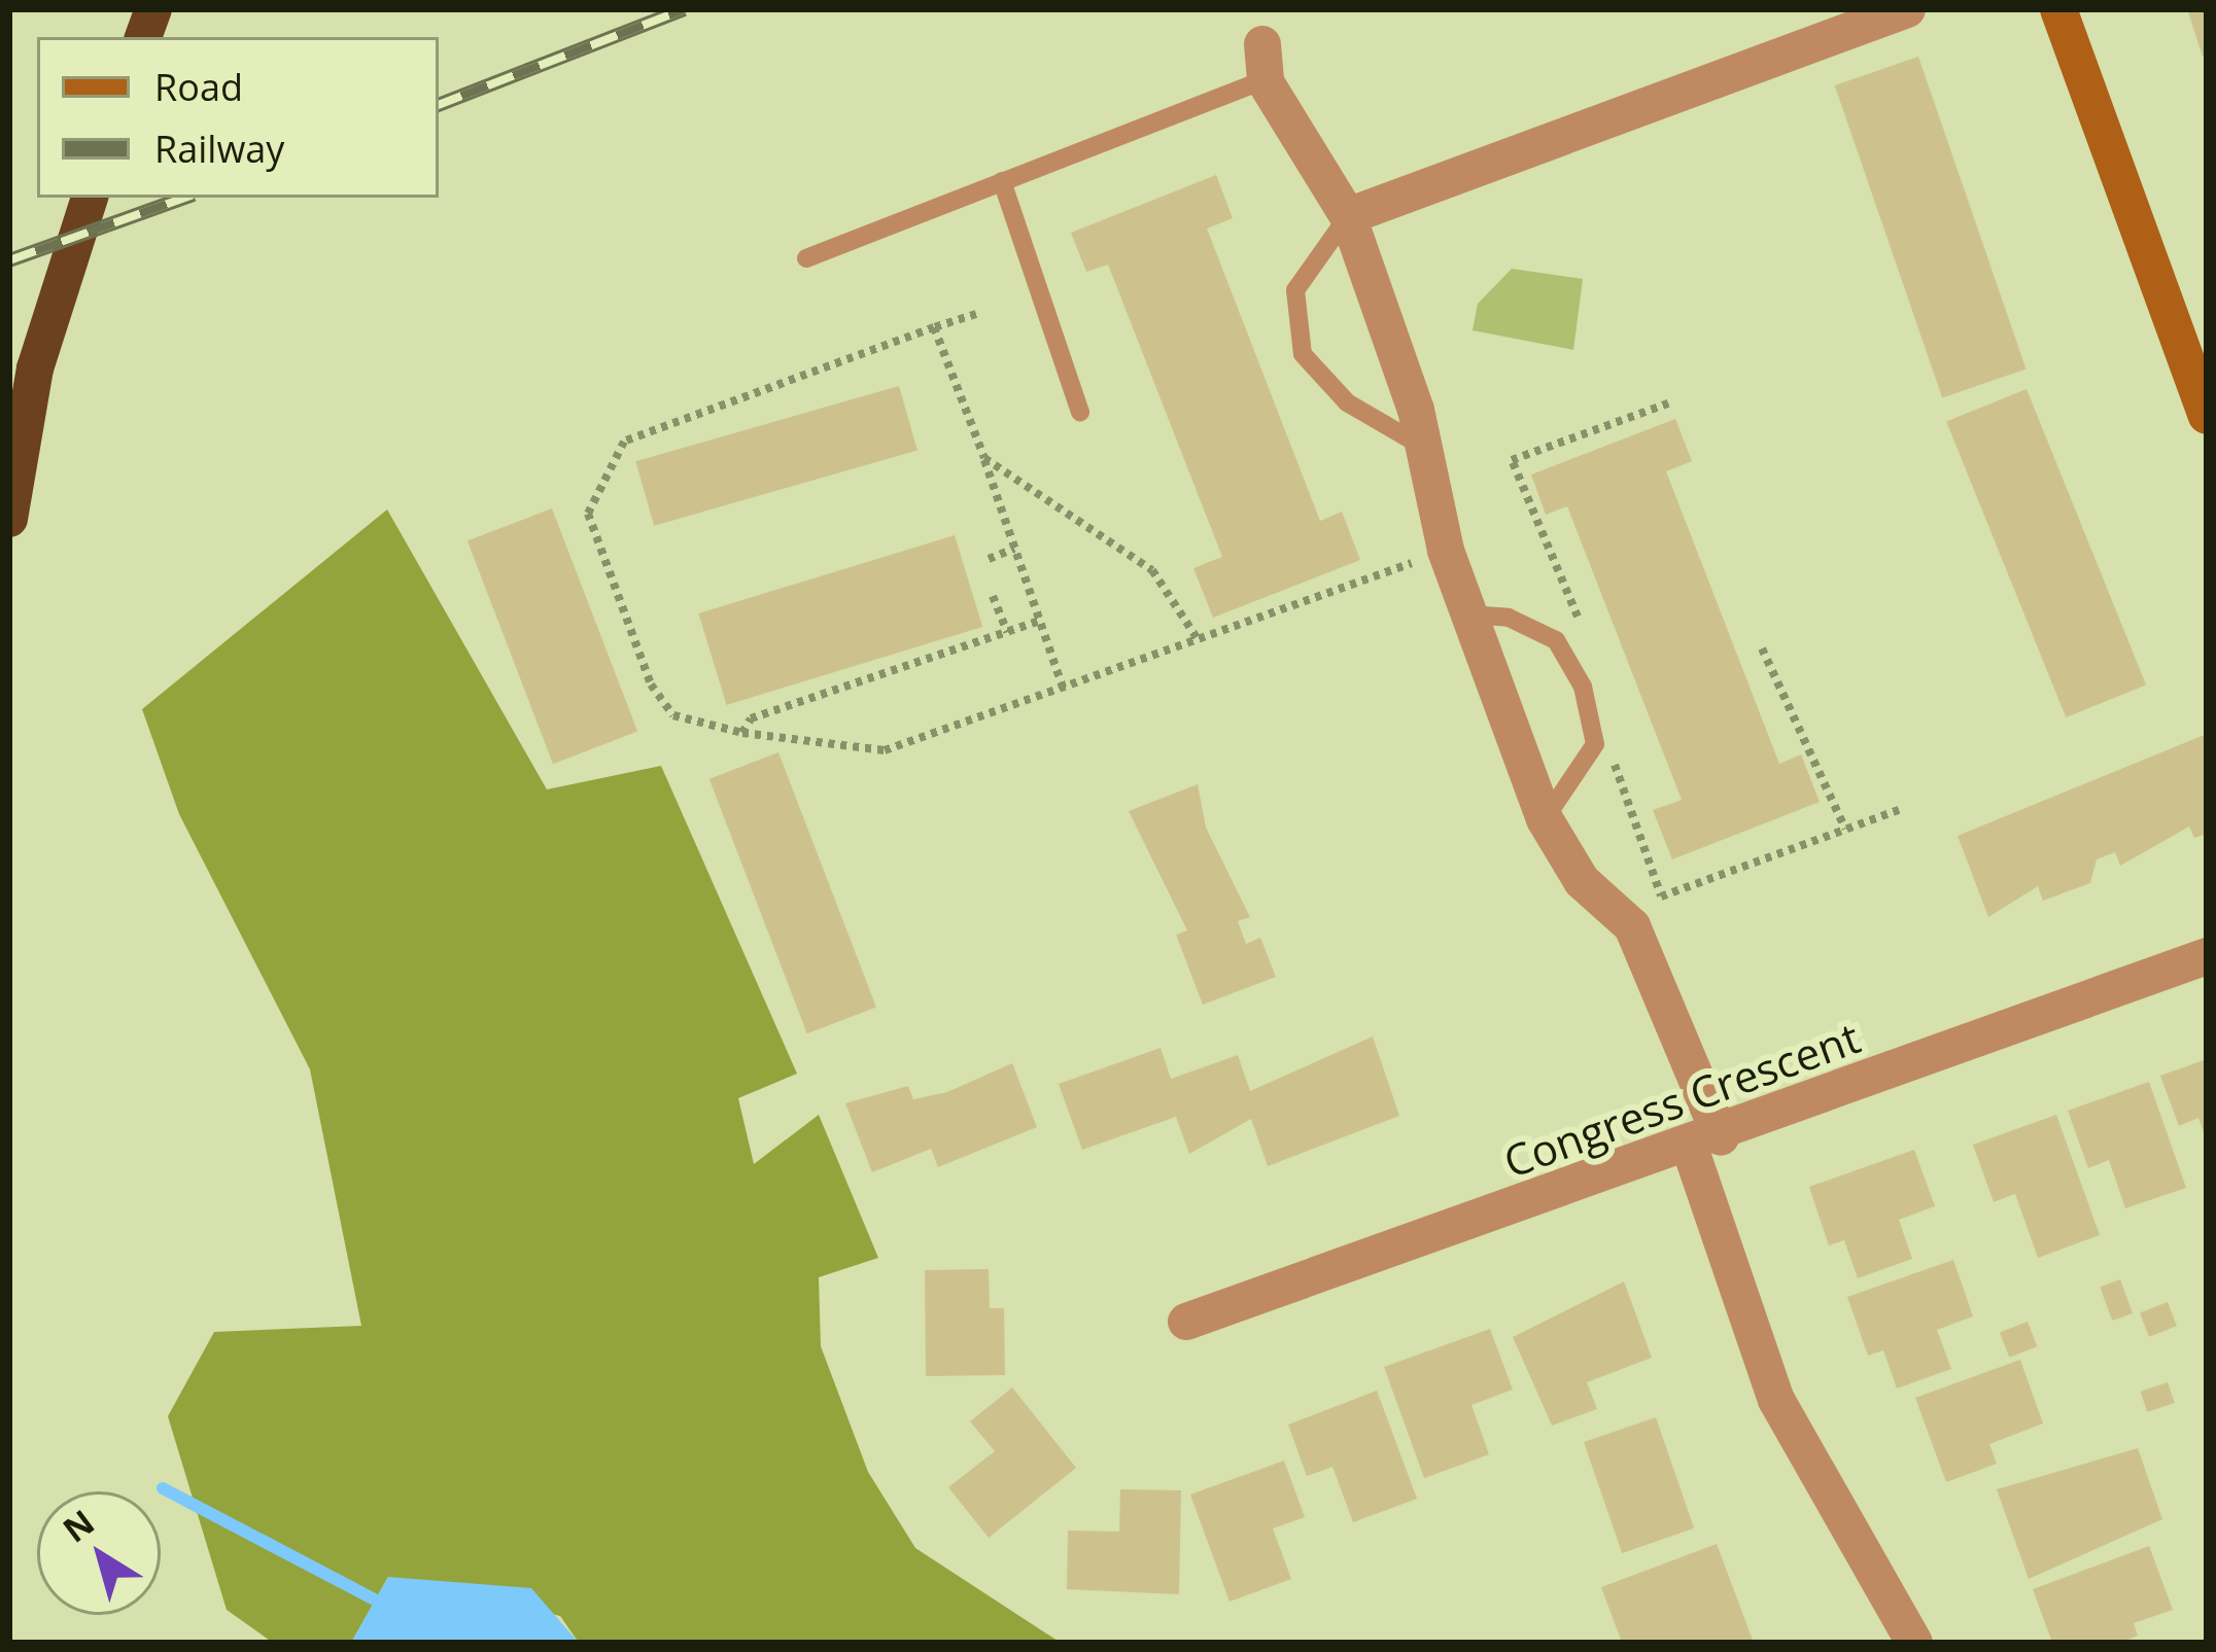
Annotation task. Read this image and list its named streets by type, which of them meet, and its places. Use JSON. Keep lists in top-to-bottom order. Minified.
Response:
{"streets":{"street":["Congress Crescent"]},"legend":["Road","Railway"],"north":"top left"}
